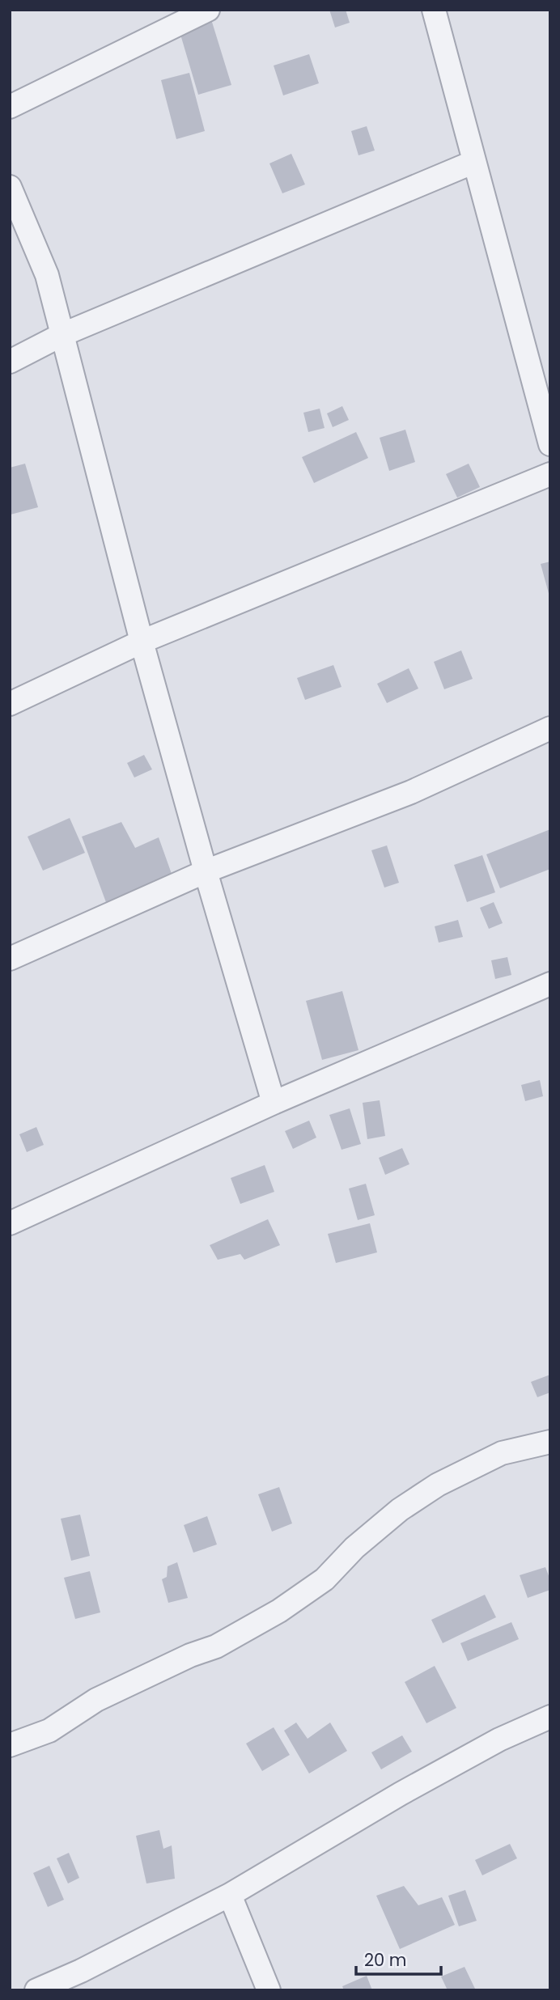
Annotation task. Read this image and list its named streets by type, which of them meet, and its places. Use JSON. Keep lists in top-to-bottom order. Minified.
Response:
{"scale_bar":"20 m"}
